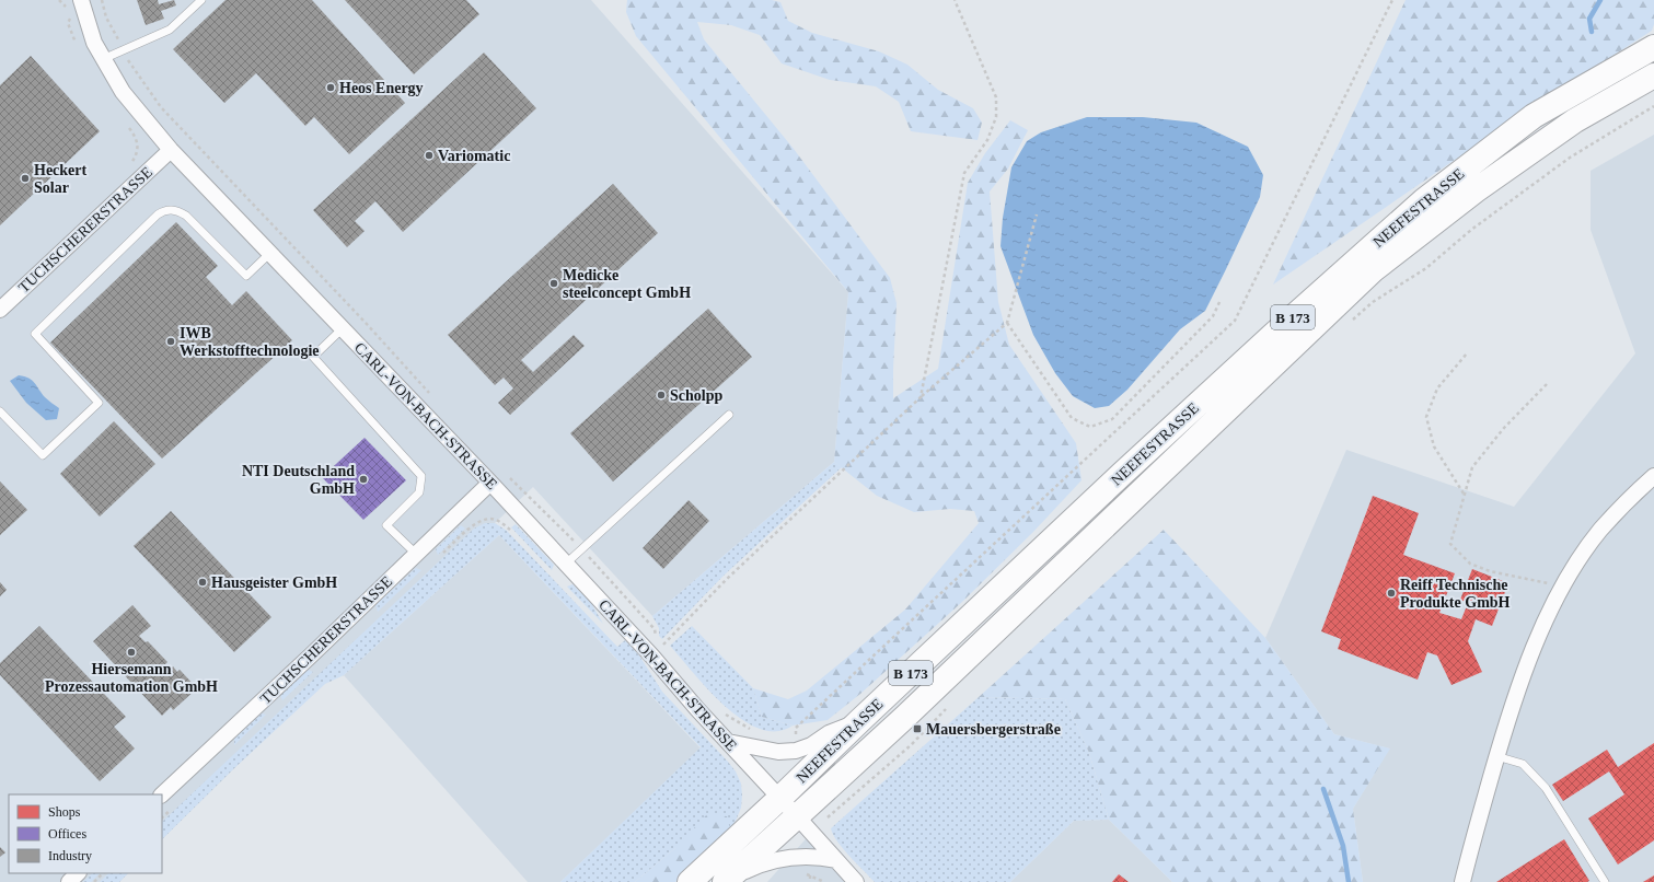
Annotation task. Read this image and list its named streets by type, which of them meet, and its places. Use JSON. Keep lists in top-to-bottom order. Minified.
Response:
{"streets":{"main road":["NEEFESTRASSE","B 173"],"street":["TUCHSCHERERSTRASSE","CARL-VON-BACH-STRASSE"]},"crossings":[["NEEFESTRASSE","CARL-VON-BACH-STRASSE"],["TUCHSCHERERSTRASSE","CARL-VON-BACH-STRASSE"]],"places":{"other":["Heos Energy","Variomatic","Heckert Solar","Medicke steelconcept GmbH","IWB Werkstofftechnologie","Scholpp","NTI Deutschland GmbH","Hausgeister GmbH","Reiff Technische Produkte GmbH","Hiersemann Prozessautomation GmbH"],"transit":["Mauersbergerstraße"]},"legend":["Shops","Offices","Industry"]}
